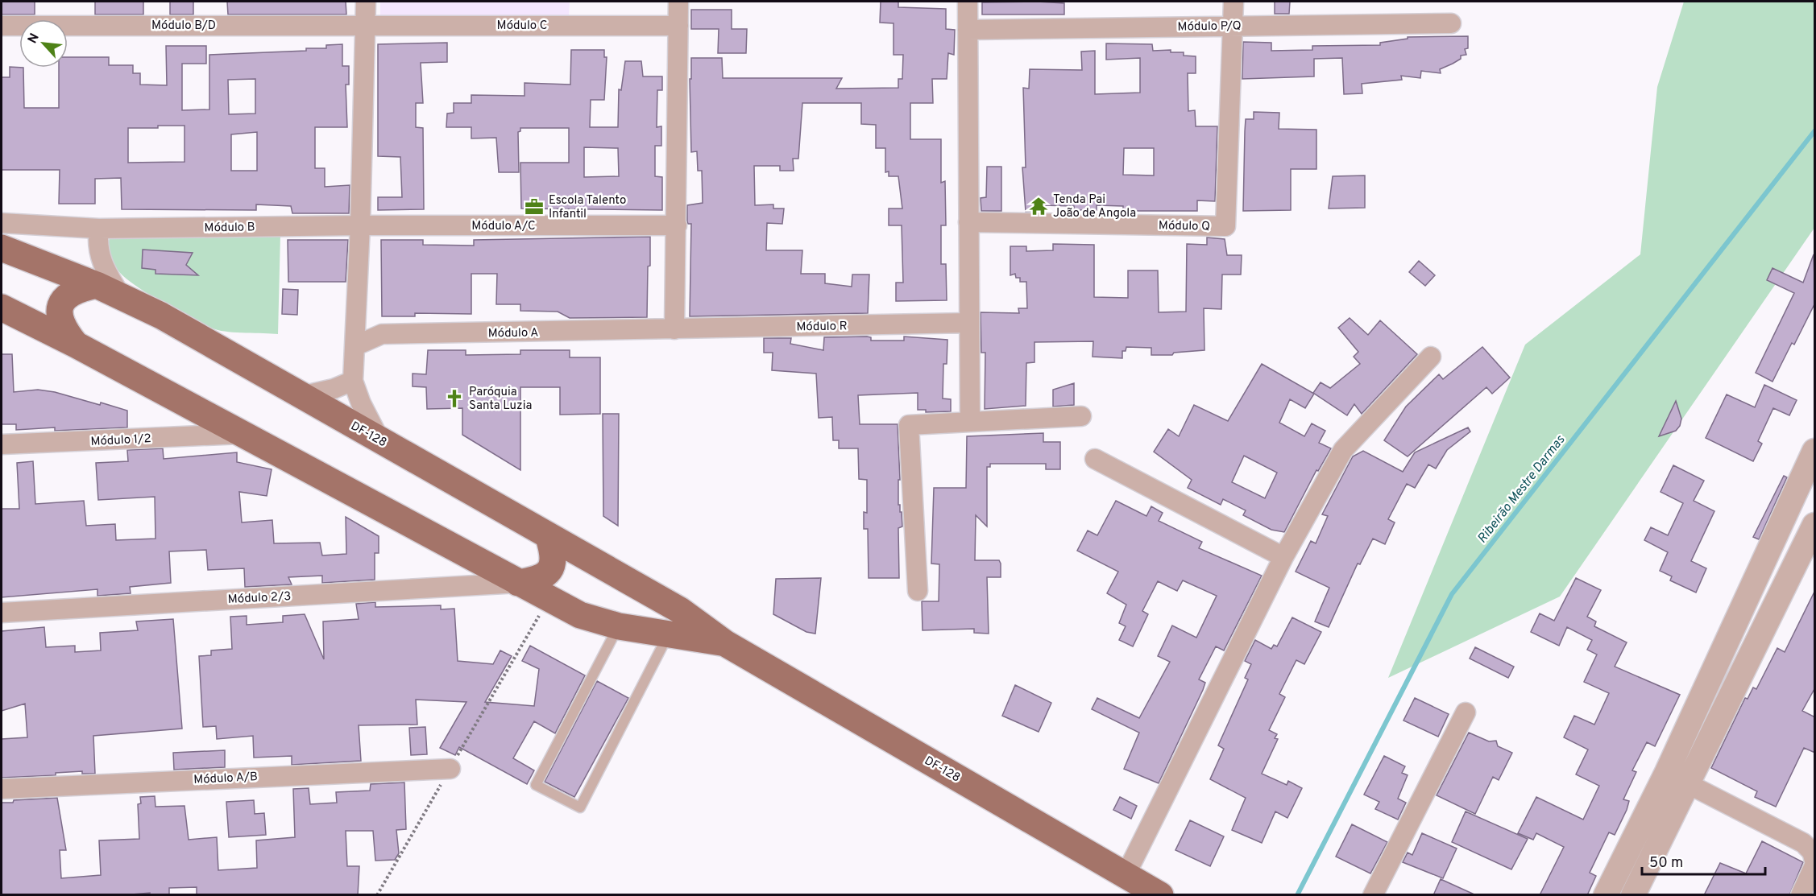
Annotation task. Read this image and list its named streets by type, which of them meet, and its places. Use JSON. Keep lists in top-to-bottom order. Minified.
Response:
{"streets":{"main road":["DF-128"],"street":["Módulo B/D","Módulo C","Módulo P/Q","Módulo A/C","Módulo Q","Módulo B","Módulo R","Módulo A","Módulo 1/2","Módulo 2/3","Módulo A/B"]},"crossings":[["Módulo B/D","Módulo C"],["Módulo P/Q","Módulo Q"],["Módulo A/C","Módulo B"],["Módulo R","Módulo A"],["DF-128","Módulo 1/2"],["DF-128","Módulo 2/3"]],"water":["Ribeirão Mestre Darmas"],"places":{"temple":["Tenda Pai João de Angola"],"office":["Escola Talento Infantil"],"church":["Paróquia Santa Luzia"]},"scale_bar":"50 m","north":"top left"}
